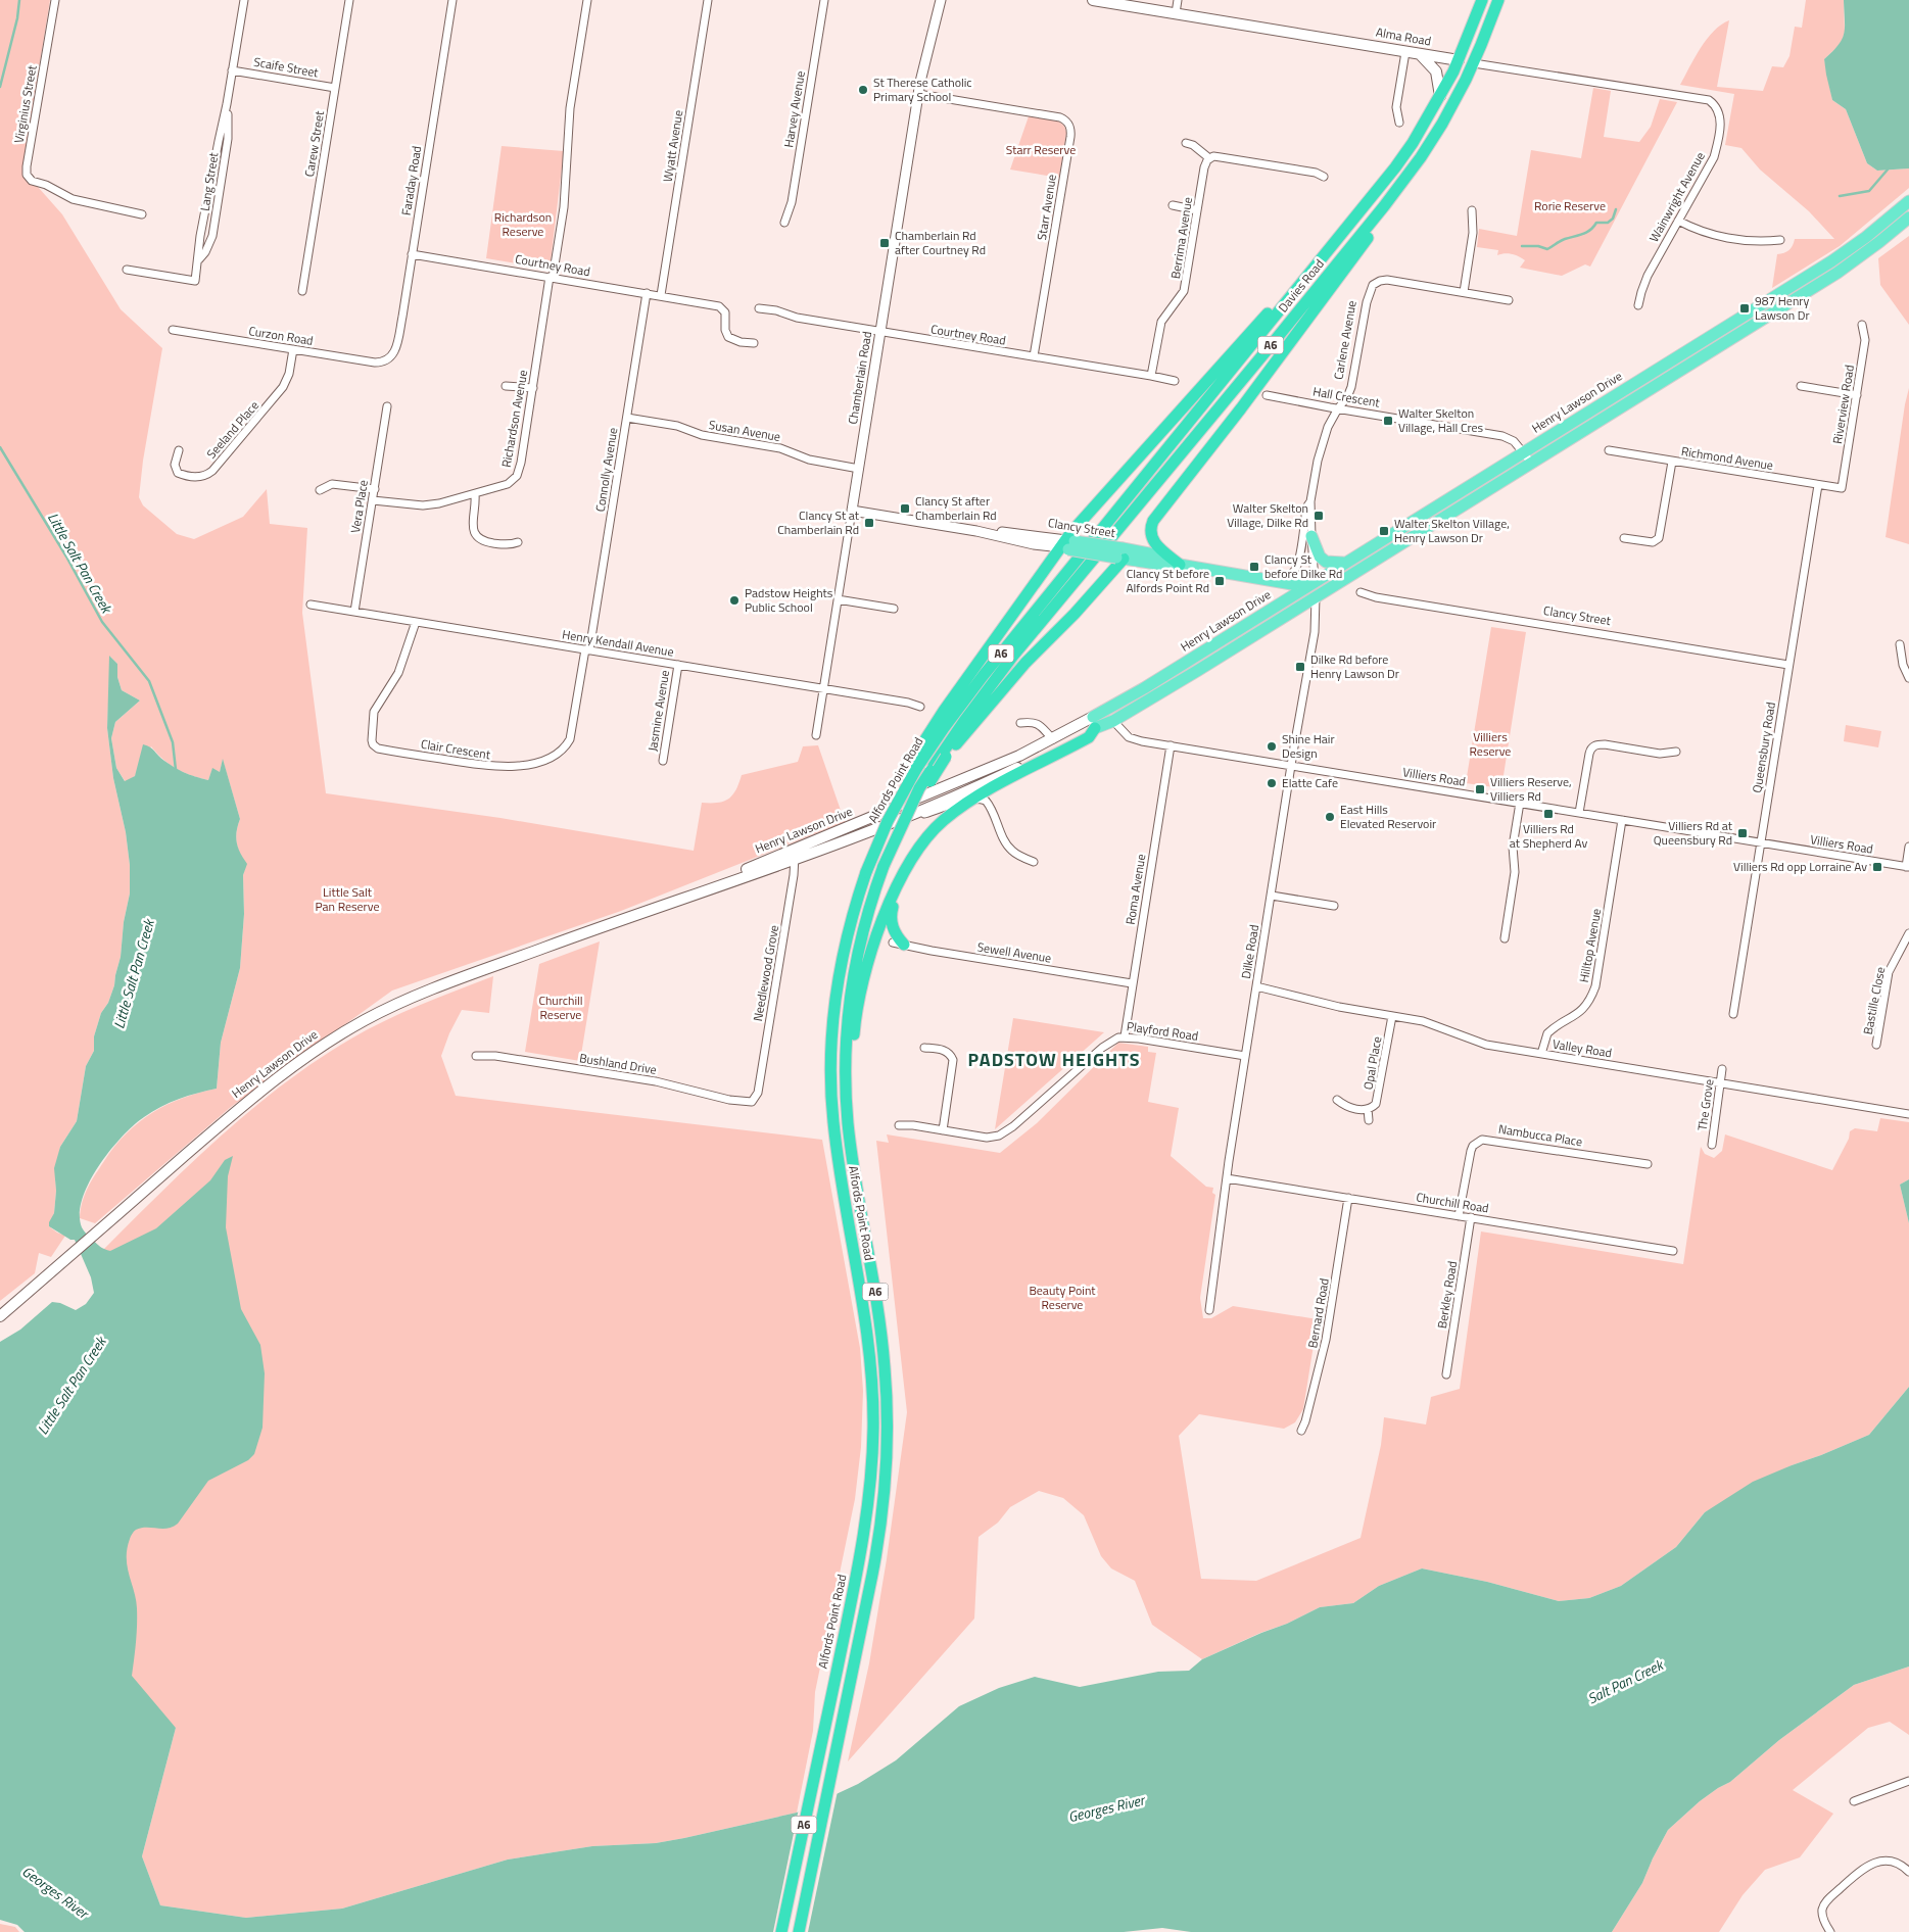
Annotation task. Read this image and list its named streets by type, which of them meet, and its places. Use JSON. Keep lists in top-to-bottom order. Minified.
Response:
{"streets":{"highway":["Alma Road","Davies Road","A6","Alfords Point Road"],"main road":["Carlene Avenue","Henry Lawson Drive","Clancy Street"],"street":["Scaife Street","Virginius Street","Harvey Avenue","Carew Street","Wyatt Avenue","Faraday Road","Lang Street","Wainwright Avenue","Starr Avenue","Berrima Avenue","Courtney Road","Curzon Road","Chamberlain Road","Hall Crescent","Riverview Road","Richardson Avenue","Seeland Place","Susan Avenue","Richmond Avenue","Connolly Avenue","Vera Place","Henry Kendall Avenue","Jasmine Avenue","Queensbury Road","Clair Crescent","Villiers Road","Roma Avenue","Hilltop Avenue","Dilke Road","Sewell Avenue","Needlewood Grove","Bastille Close","Playford Road","Valley Road","Opal Place","Bushland Drive","The Grove","Nambucca Place","Churchill Road","Berkley Road","Bernard Road"]},"crossings":[["Alma Road","Wainwright Avenue"],["Alma Road","Davies Road"],["Scaife Street","Carew Street"],["Scaife Street","Lang Street"],["Wyatt Avenue","Courtney Road"],["Faraday Road","Courtney Road"],["Faraday Road","Curzon Road"],["Starr Avenue","Courtney Road"],["Starr Avenue","Chamberlain Road"],["Berrima Avenue","Courtney Road"],["Courtney Road","Chamberlain Road"],["Courtney Road","Richardson Avenue"],["Courtney Road","Connolly Avenue"],["Davies Road","A6"],["Davies Road","Alfords Point Road"],["Curzon Road","Seeland Place"],["Carlene Avenue","Hall Crescent"],["Carlene Avenue","Henry Lawson Drive"],["Carlene Avenue","Clancy Street"],["Carlene Avenue","Dilke Road"],["A6","Henry Lawson Drive"],["A6","Clancy Street"],["A6","Alfords Point Road"],["Chamberlain Road","Susan Avenue"],["Chamberlain Road","Clancy Street"],["Chamberlain Road","Henry Kendall Avenue"],["Hall Crescent","Henry Lawson Drive"],["Henry Lawson Drive","Clancy Street"],["Henry Lawson Drive","Villiers Road"],["Henry Lawson Drive","Dilke Road"],["Henry Lawson Drive","Needlewood Grove"],["Riverview Road","Richmond Avenue"],["Richardson Avenue","Vera Place"],["Susan Avenue","Connolly Avenue"],["Richmond Avenue","Queensbury Road"],["Connolly Avenue","Henry Kendall Avenue"],["Connolly Avenue","Clair Crescent"],["Vera Place","Henry Kendall Avenue"],["Clancy Street","Queensbury Road"],["Henry Kendall Avenue","Jasmine Avenue"],["Henry Kendall Avenue","Clair Crescent"],["Queensbury Road","Villiers Road"],["Villiers Road","Roma Avenue"],["Villiers Road","Hilltop Avenue"],["Villiers Road","Dilke Road"],["Roma Avenue","Sewell Avenue"],["Roma Avenue","Playford Road"],["Hilltop Avenue","Valley Road"],["Dilke Road","Playford Road"],["Dilke Road","Valley Road"],["Dilke Road","Churchill Road"],["Needlewood Grove","Bushland Drive"],["Valley Road","Opal Place"],["Valley Road","The Grove"],["Nambucca Place","Churchill Road"],["Churchill Road","Berkley Road"],["Churchill Road","Bernard Road"]],"districts":["PADSTOW HEIGHTS"],"water":["Little Salt Pan Creek","Salt Pan Creek","Georges River"],"parks":["Starr Reserve","Rorie Reserve","Richardson Reserve","Villiers Reserve","Little Salt Pan Reserve","Churchill Reserve","Beauty Point Reserve"],"places":{"other":["St Therese Catholic Primary School","Padstow Heights Public School","Shine Hair Design","Elatte Cafe","East Hills Elevated Reservoir"],"transit":["Chamberlain Rd after Courtney Rd","987 Henry Lawson Dr","Walter Skelton Village, Hall Cres","Clancy St after Chamberlain Rd","Walter Skelton Village, Dilke Rd","Clancy St at Chamberlain Rd","Walter Skelton Village, Henry Lawson Dr","Clancy St before Dilke Rd","Clancy St before Alfords Point Rd","Dilke Rd before Henry Lawson Dr","Villiers Reserve, Villiers Rd","Villiers Rd at Shepherd Av","Villiers Rd at Queensbury Rd","Villiers Rd opp Lorraine Av"]}}
